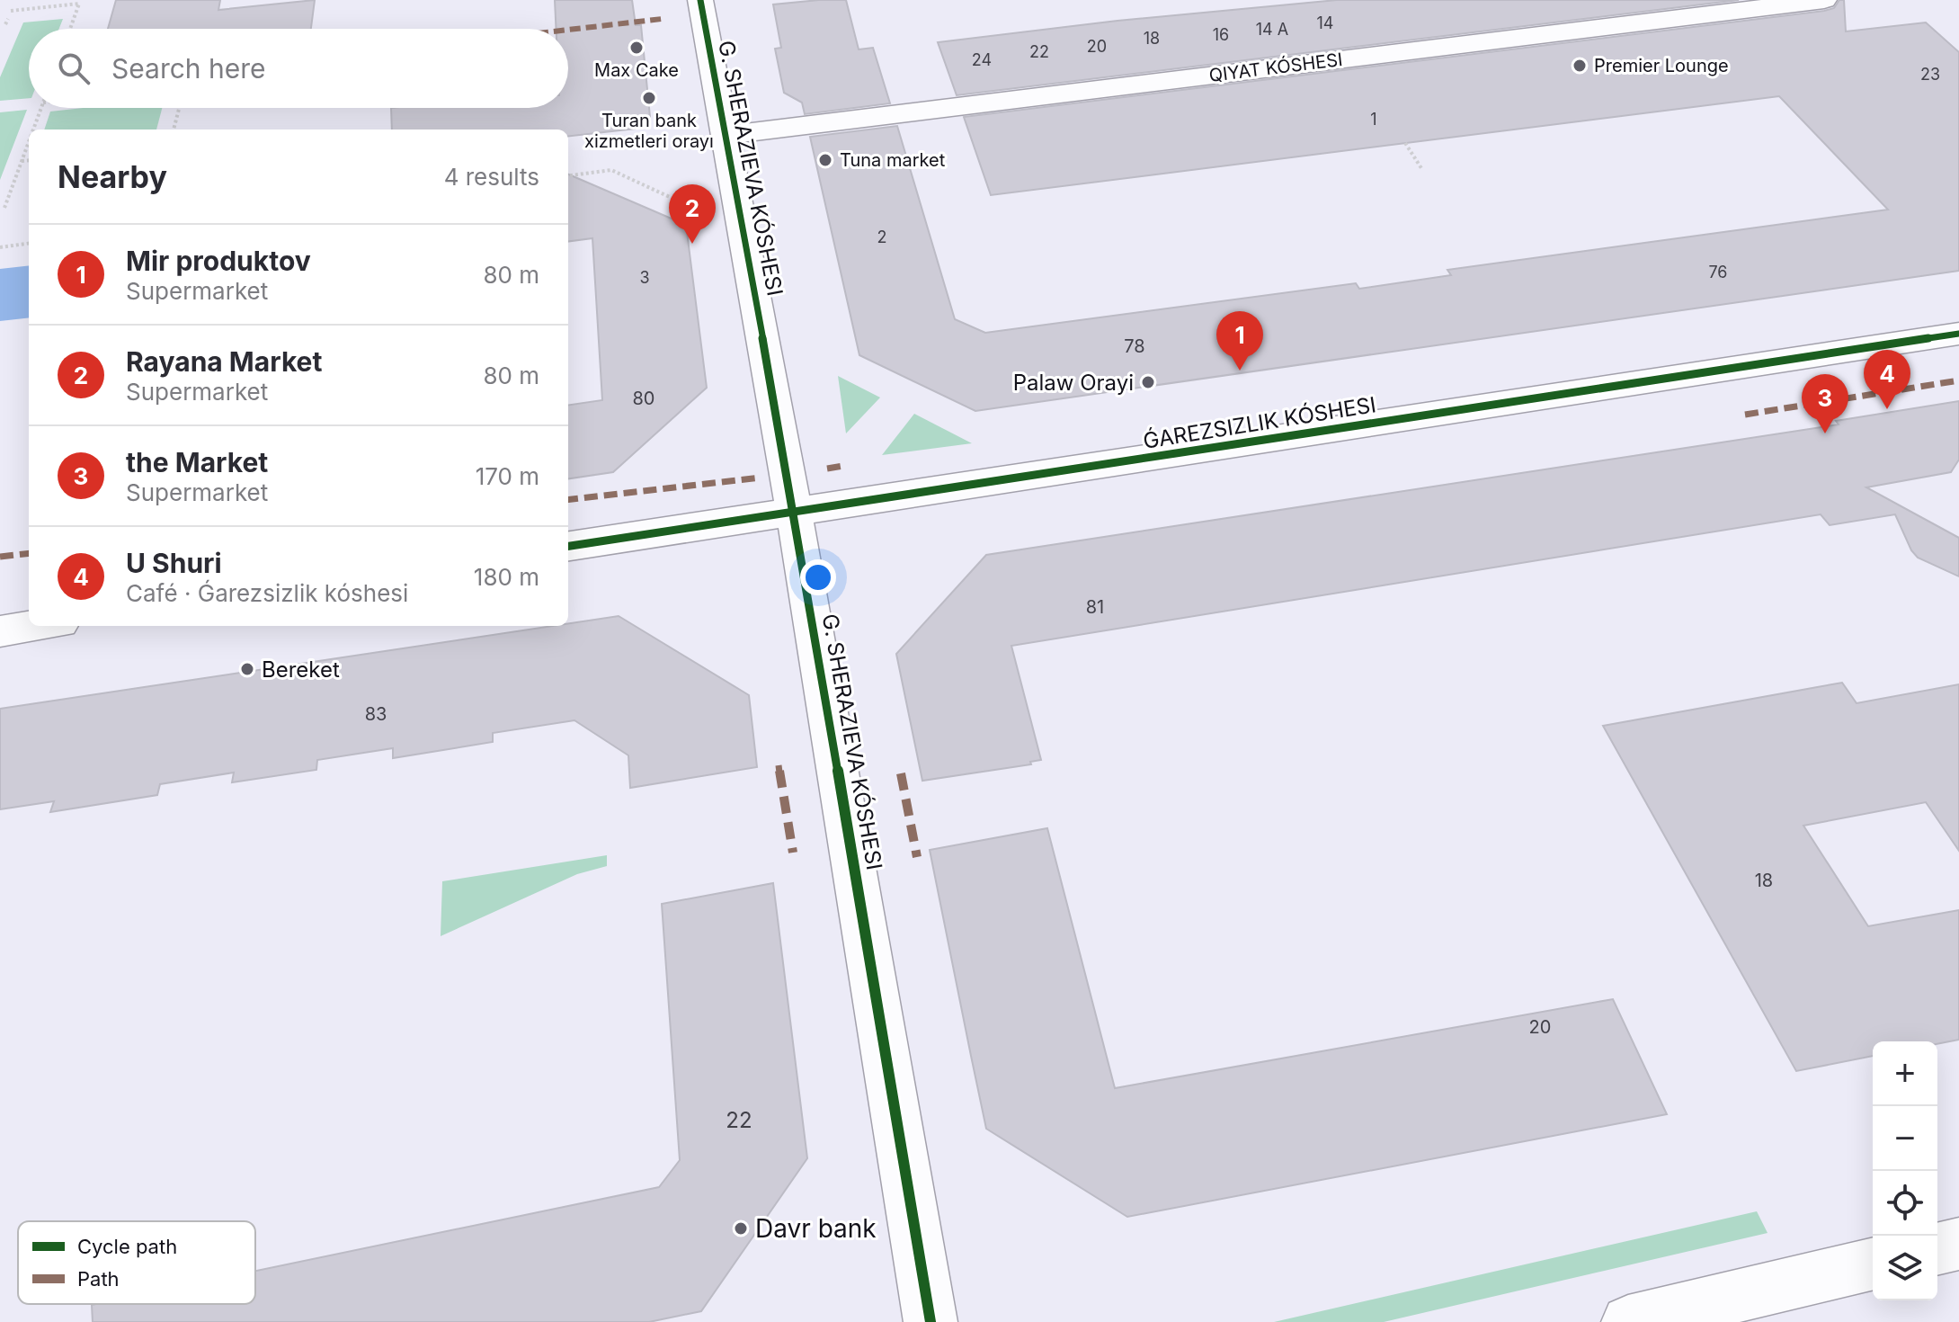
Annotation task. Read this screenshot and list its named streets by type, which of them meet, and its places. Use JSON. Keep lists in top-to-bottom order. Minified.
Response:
{"streets":{"street":["G. SHERAZIEVA KÓSHESI","ǴAREZSIZLIK KÓSHESI"]},"crossings":[["G. SHERAZIEVA KÓSHESI","ǴAREZSIZLIK KÓSHESI"]],"places":["Max Cake","Premier Lounge","Turan bank xizmetleri orayı","Tuna market","Palaw Orayi","Bereket","Davr bank"],"house_numbers":["14","14 А","16","18","20","22","24","23","1","2","76","3","78","80","81","83","18","20","22"],"legend":["Cycle path","Path"],"page":{"search":"Search here","heading":["Nearby","4 results"],"pins":["2","1","4","3"],"list":[{"mark":"1","name":"Mir produktov","note":"Supermarket","value":"80 m"},{"mark":"2","name":"Rayana Market","note":"Supermarket","value":"80 m"},{"mark":"3","name":"the Market","note":"Supermarket","value":"170 m"},{"mark":"4","name":"U Shuri","note":"Café · Ǵarezsizlik kóshesi","value":"180 m"}],"map_buttons":["+","−"]}}
